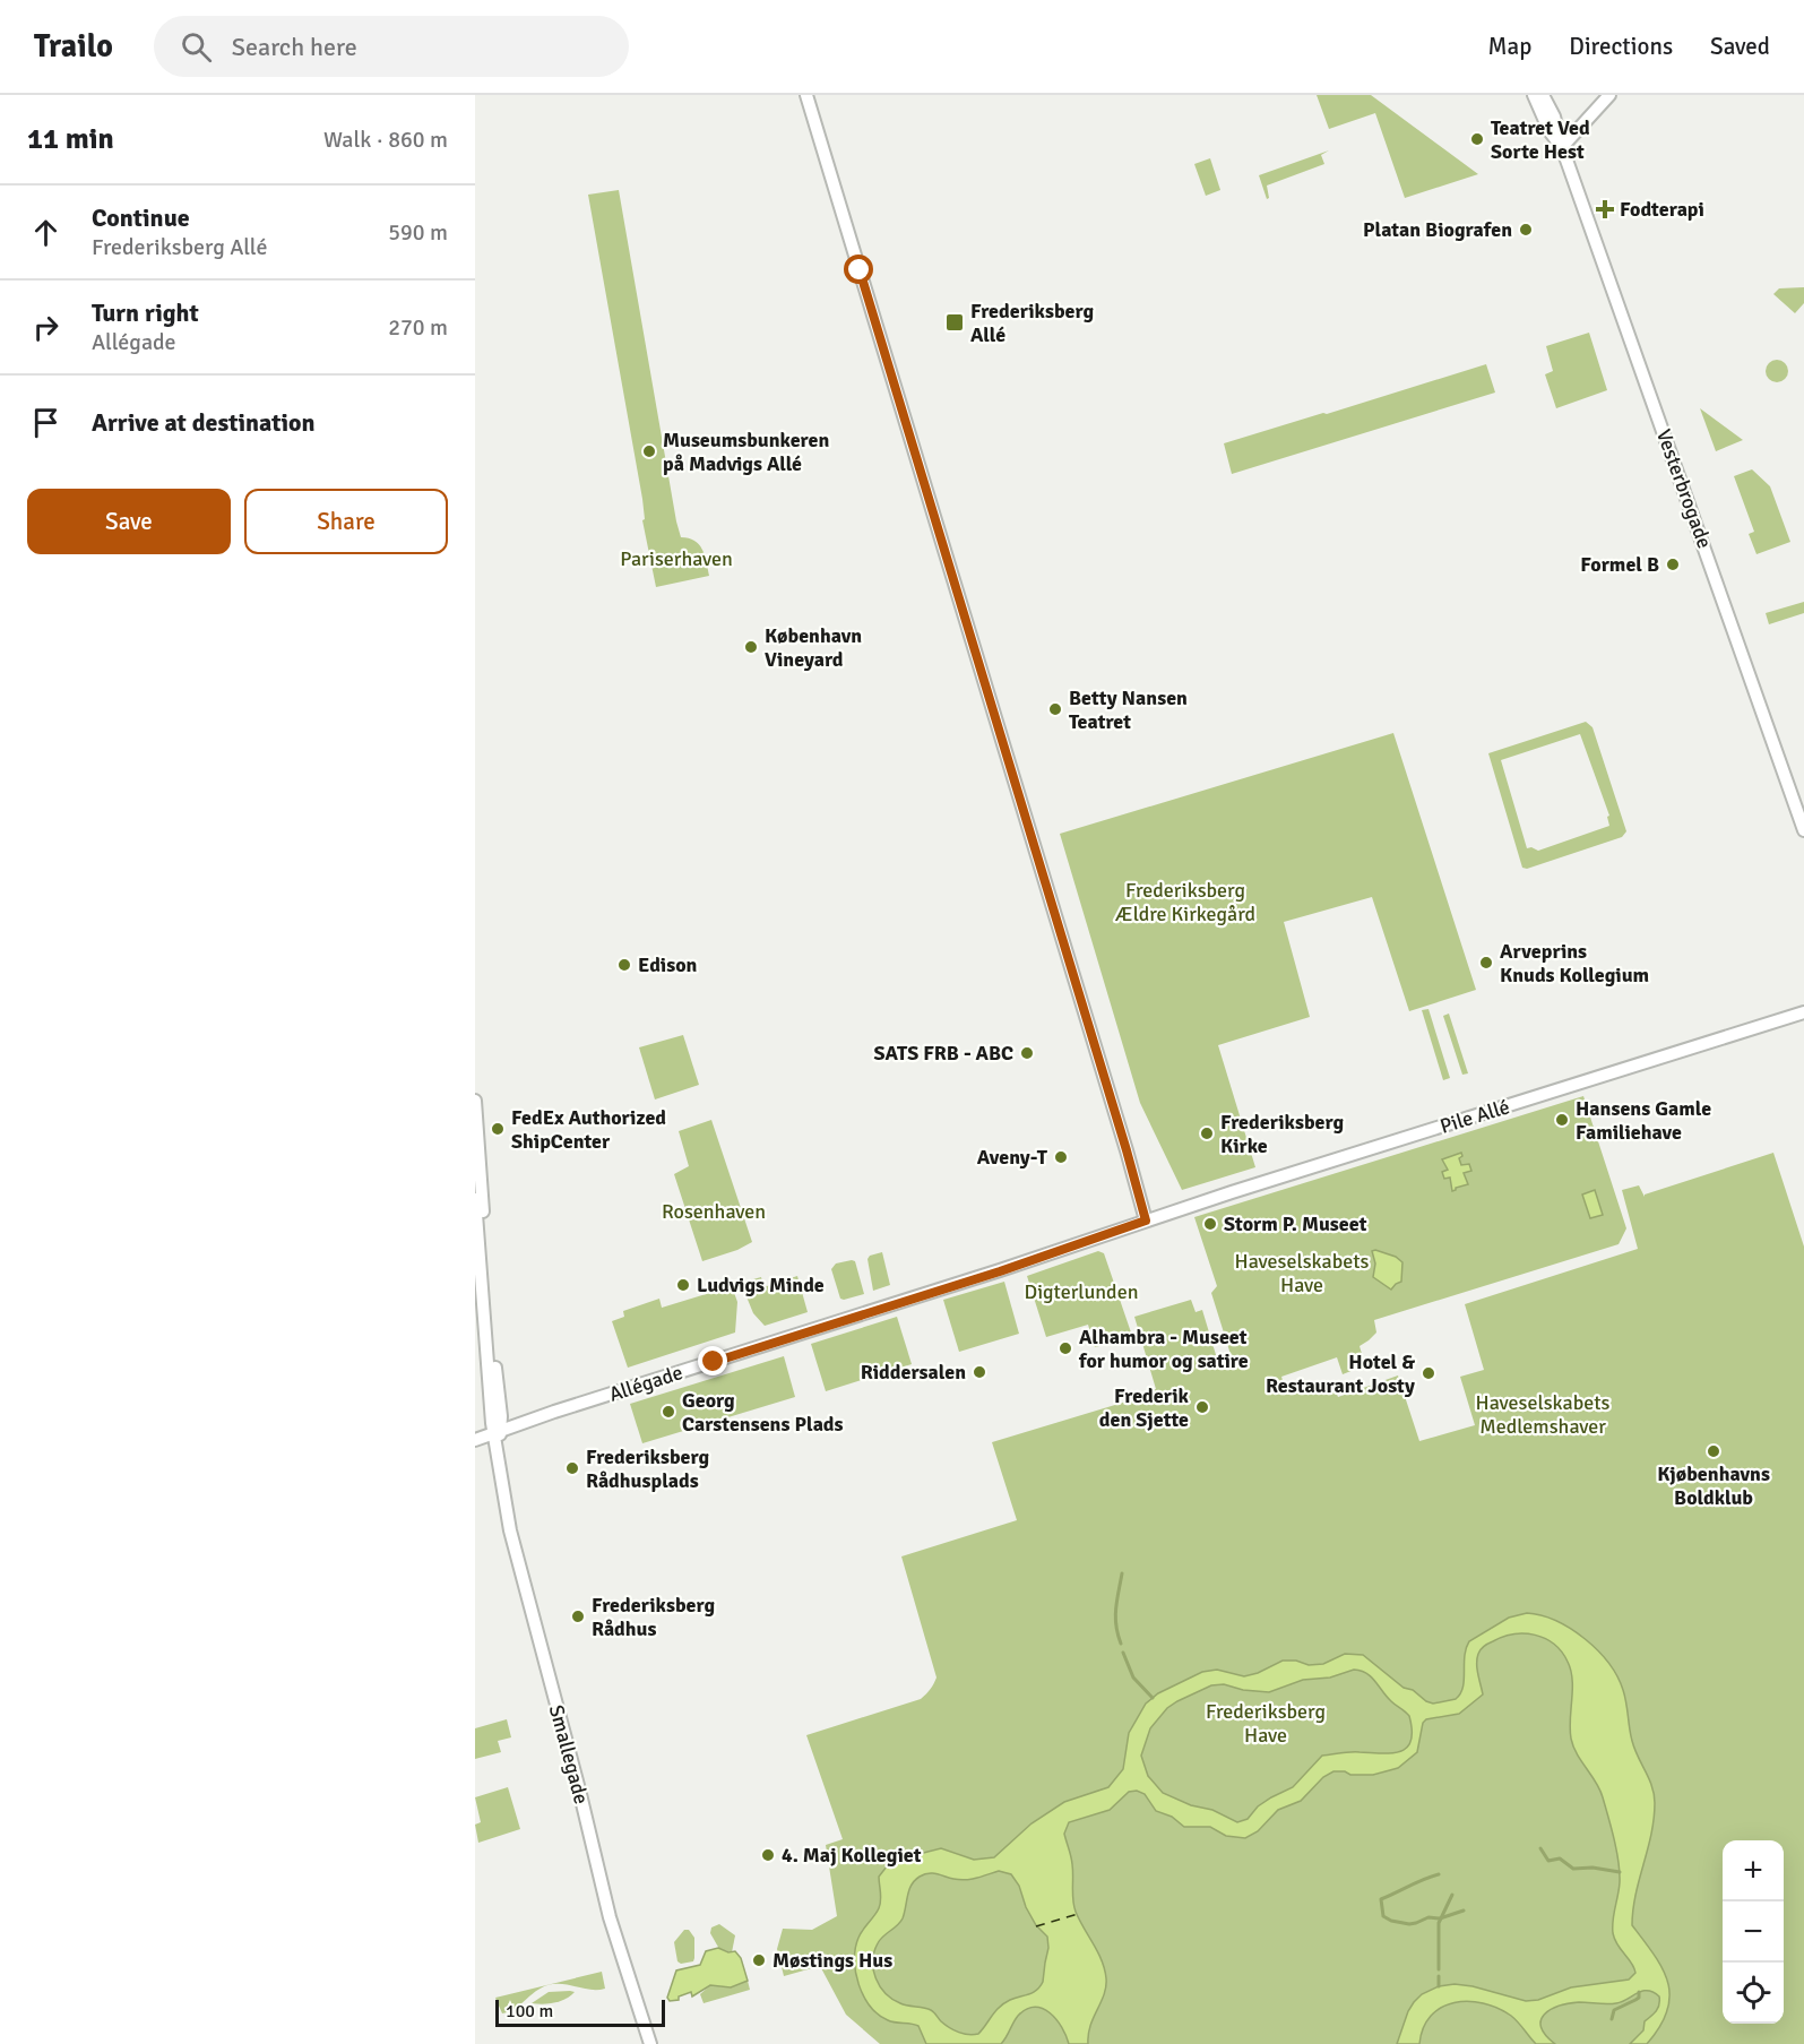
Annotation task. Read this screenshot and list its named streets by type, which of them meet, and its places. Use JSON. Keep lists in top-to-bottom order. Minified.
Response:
{"streets":{"street":["Vesterbrogade","Pile Allé","Allégade","Smallegade"]},"crossings":[["Pile Allé","Allégade"],["Allégade","Smallegade"]],"parks":["Pariserhaven","Frederiksberg Ældre Kirkegård","Rosenhaven","Haveselskabets Have","Digterlunden","Haveselskabets Medlemshaver","Frederiksberg Have"],"places":{"other":["Teatret Ved Sorte Hest","Platan Biografen","Museumsbunkeren på Madvigs Allé","Formel B","København Vineyard","Betty Nansen Teatret","Arveprins Knuds Kollegium","Edison","SATS FRB - ABC","Hansens Gamle Familiehave","FedEx Authorized ShipCenter","Frederiksberg Kirke","Aveny-T","Storm P. Museet","Ludvigs Minde","Alhambra - Museet for humor og satire","Riddersalen","Hotel & Restaurant Josty","Frederik den Sjette","Georg Carstensens Plads","Kjøbenhavns Boldklub","Frederiksberg Rådhusplads","Frederiksberg Rådhus","4. Maj Kollegiet","Møstings Hus"],"health":["Fodterapi"],"transit":["Frederiksberg Allé"]},"scale_bar":"100 m","page":{"header":"Trailo","search":"Search here","nav":["Map","Directions","Saved"],"heading":["11 min","Walk · 860 m"],"list":[["Continue","Frederiksberg Allé","590 m"],["Turn right","Allégade","270 m"],"Arrive at destination"],"buttons":["Save","Share"],"map_buttons":["+","−"],"scale":"100 m"}}
